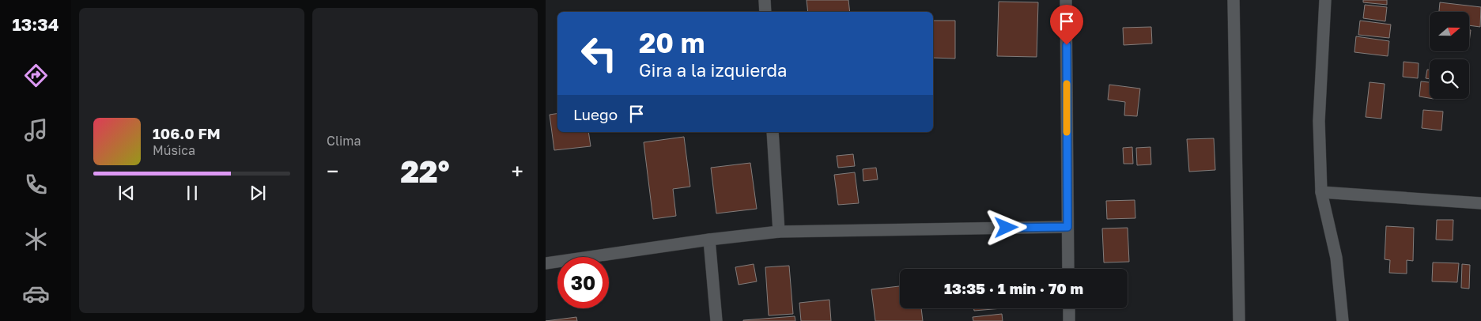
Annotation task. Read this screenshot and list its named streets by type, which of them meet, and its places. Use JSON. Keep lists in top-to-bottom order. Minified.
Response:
{"north":"right","page":{"tabs":"13:34","tile":"Clima","turn":["20 m","Gira a la izquierda"],"then":"Luego","song":["106.0 FM","Música"],"heat":["−","22°","+"],"limit":"30","trip":"13:35 · 1 min · 70 m"}}
